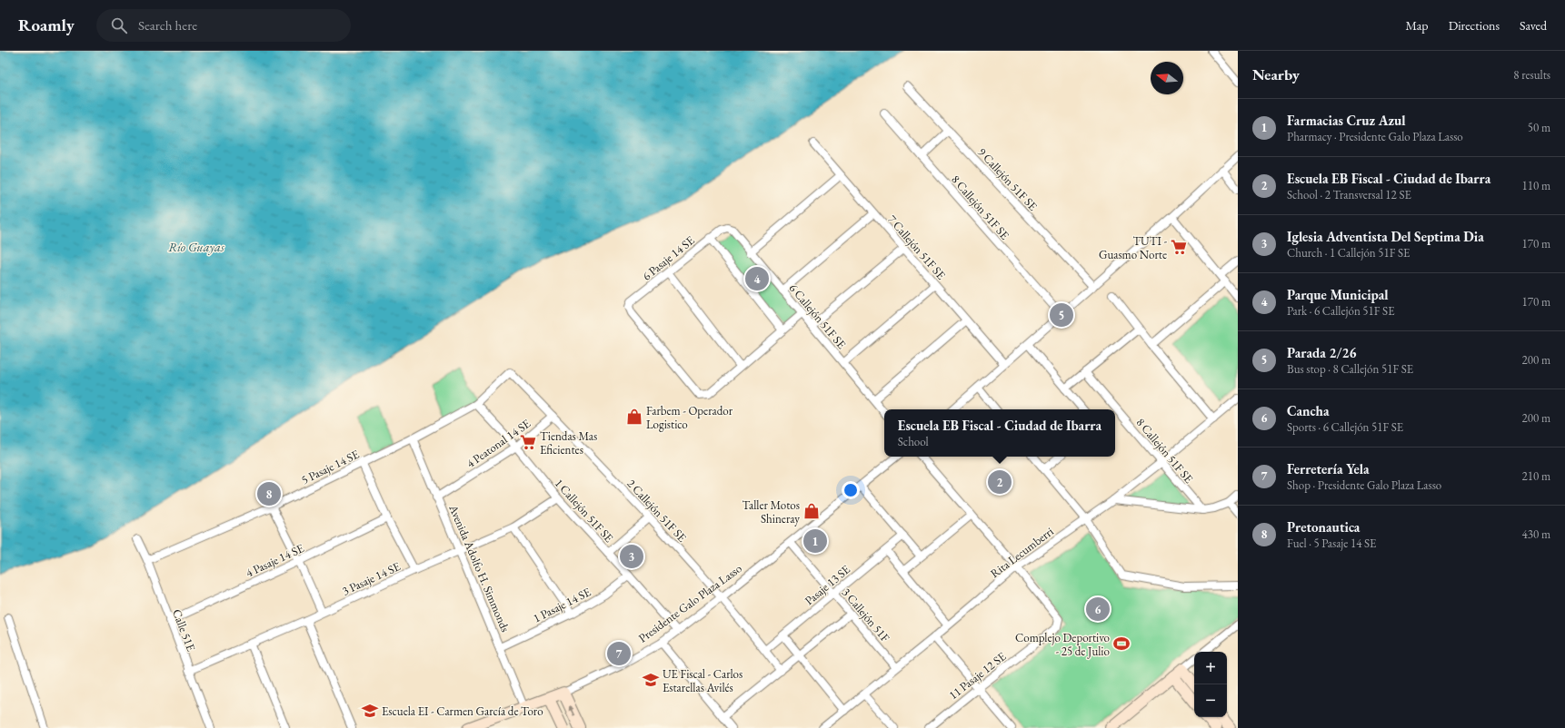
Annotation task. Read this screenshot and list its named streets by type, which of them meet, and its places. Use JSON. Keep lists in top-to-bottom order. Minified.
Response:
{"streets":{"street":["9 Callejón 51F SE","8 Callejón 51F SE","7 Callejón 51F SE","6 Pasaje 14 SE","6 Callejón 51F SE","4 Peatonal 14 SE","5 Pasaje 14 SE","1 Callejón 51F SE","2 Callejón 51F SE","Rita Lecumberri","4 Pasaje 14 SE","Avenida Adolfo H. Simmonds","3 Pasaje 14 SE","Pasaje 13 SE","Presidente Galo Plaza Lasso","1 Pasaje 14 SE","3 Callejón 51F","Calle 51E","11 Pasaje 12 SE"]},"crossings":[["8 Callejón 51F SE","Rita Lecumberri"],["6 Pasaje 14 SE","6 Callejón 51F SE"],["4 Peatonal 14 SE","1 Callejón 51F SE"],["4 Peatonal 14 SE","2 Callejón 51F SE"],["4 Peatonal 14 SE","Avenida Adolfo H. Simmonds"],["5 Pasaje 14 SE","1 Callejón 51F SE"],["5 Pasaje 14 SE","2 Callejón 51F SE"],["5 Pasaje 14 SE","Avenida Adolfo H. Simmonds"],["5 Pasaje 14 SE","Calle 51E"],["1 Callejón 51F SE","3 Pasaje 14 SE"],["1 Callejón 51F SE","Presidente Galo Plaza Lasso"],["1 Callejón 51F SE","1 Pasaje 14 SE"],["2 Callejón 51F SE","Pasaje 13 SE"],["2 Callejón 51F SE","Presidente Galo Plaza Lasso"],["Rita Lecumberri","3 Callejón 51F"],["Rita Lecumberri","11 Pasaje 12 SE"],["4 Pasaje 14 SE","Calle 51E"],["Avenida Adolfo H. Simmonds","3 Pasaje 14 SE"],["Avenida Adolfo H. Simmonds","Presidente Galo Plaza Lasso"],["Avenida Adolfo H. Simmonds","1 Pasaje 14 SE"],["3 Pasaje 14 SE","Calle 51E"],["Pasaje 13 SE","3 Callejón 51F"],["Presidente Galo Plaza Lasso","3 Callejón 51F"]],"water":["Río Guayas"],"places":{"supermarket":["TUTI - Guasmo Norte","Tiendas Mas Eficientes"],"shop":["Farbem - Operador Logistico","Taller Motos Shineray"],"sports":["Complejo Deportivo - 25 de Julio"],"school or university":["UE Fiscal - Carlos Estarellas Avilés","Escuela EI - Carmen García de Toro"]},"north":"left","page":{"header":"Roamly","search":"Search here","nav":["Map","Directions","Saved"],"heading":["Nearby","8 results"],"list":[{"mark":"1","name":"Farmacias Cruz Azul","note":"Pharmacy · Presidente Galo Plaza Lasso","value":"50 m"},{"mark":"2","name":"Escuela EB Fiscal - Ciudad de Ibarra","note":"School · 2 Transversal 12 SE","value":"110 m"},{"mark":"3","name":"Iglesia Adventista Del Septima Dia","note":"Church · 1 Callejón 51F SE","value":"170 m"},{"mark":"4","name":"Parque Municipal","note":"Park · 6 Callejón 51F SE","value":"170 m"},{"mark":"5","name":"Parada 2/26","note":"Bus stop · 8 Callejón 51F SE","value":"200 m"},{"mark":"6","name":"Cancha","note":"Sports · 6 Callejón 51F SE","value":"200 m"},{"mark":"7","name":"Ferretería Yela","note":"Shop · Presidente Galo Plaza Lasso","value":"210 m"},{"mark":"8","name":"Pretonautica","note":"Fuel · 5 Pasaje 14 SE","value":"430 m"}],"pins":["4","5","2","8","1","3","6","7"],"popup":["Escuela EB Fiscal - Ciudad de Ibarra","School"],"map_buttons":["+","−"]}}
